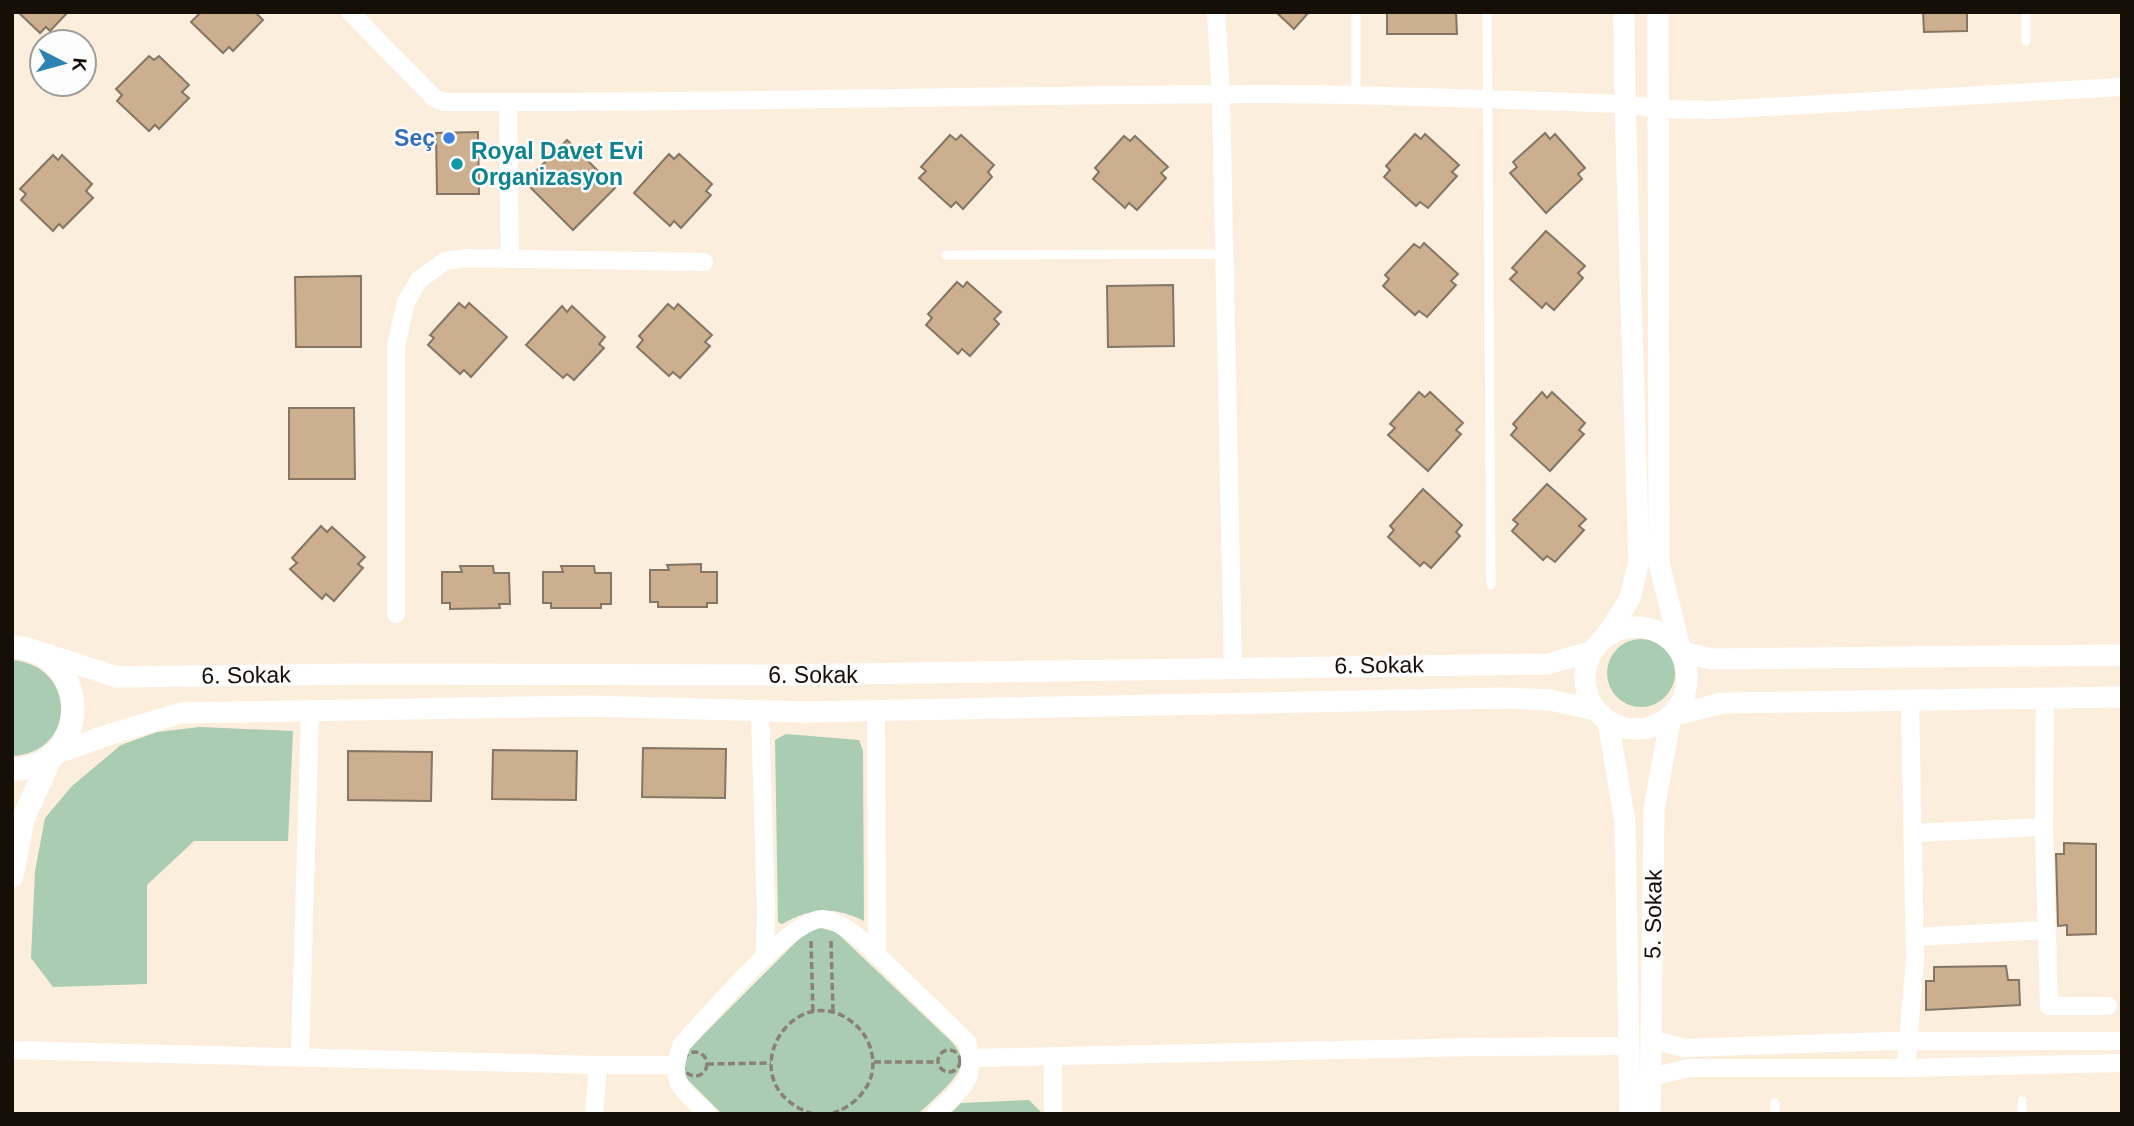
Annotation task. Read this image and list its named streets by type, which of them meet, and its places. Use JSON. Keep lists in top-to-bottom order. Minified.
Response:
{"streets":{"street":["6. Sokak","5. Sokak"]},"crossings":[["6. Sokak","5. Sokak"]],"places":["Seç","Royal Davet Evi Organizasyon"],"north":"right"}
